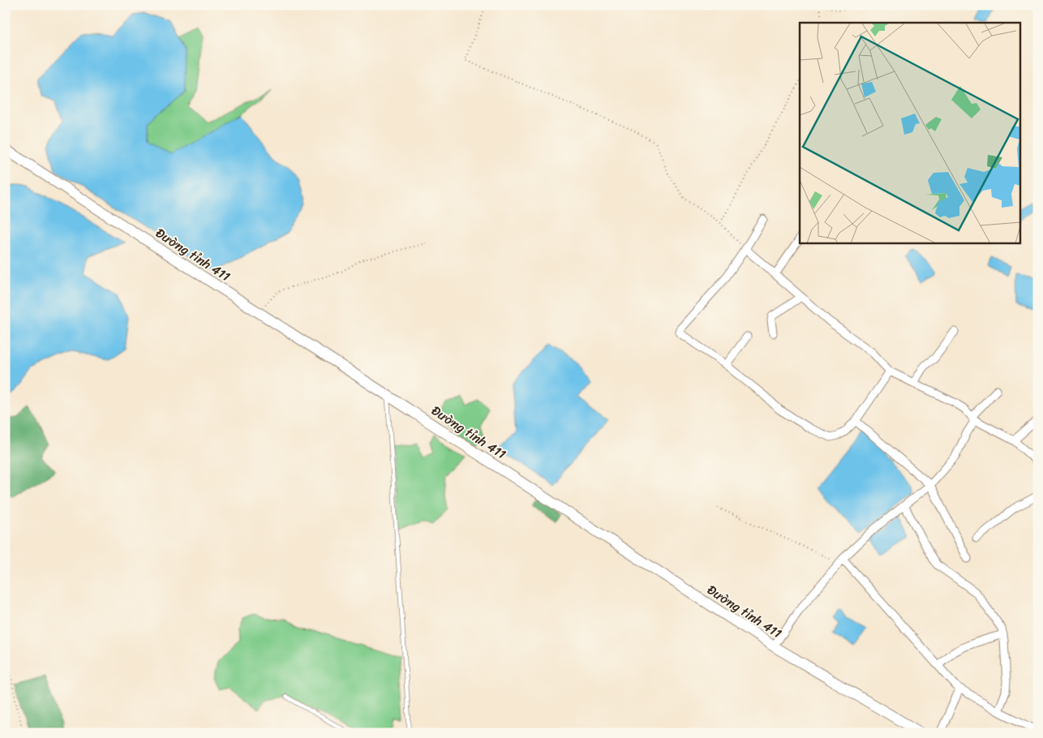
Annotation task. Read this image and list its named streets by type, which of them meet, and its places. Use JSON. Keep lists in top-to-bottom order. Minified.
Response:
{"streets":{"main road":["Đường tỉnh 411"]}}
